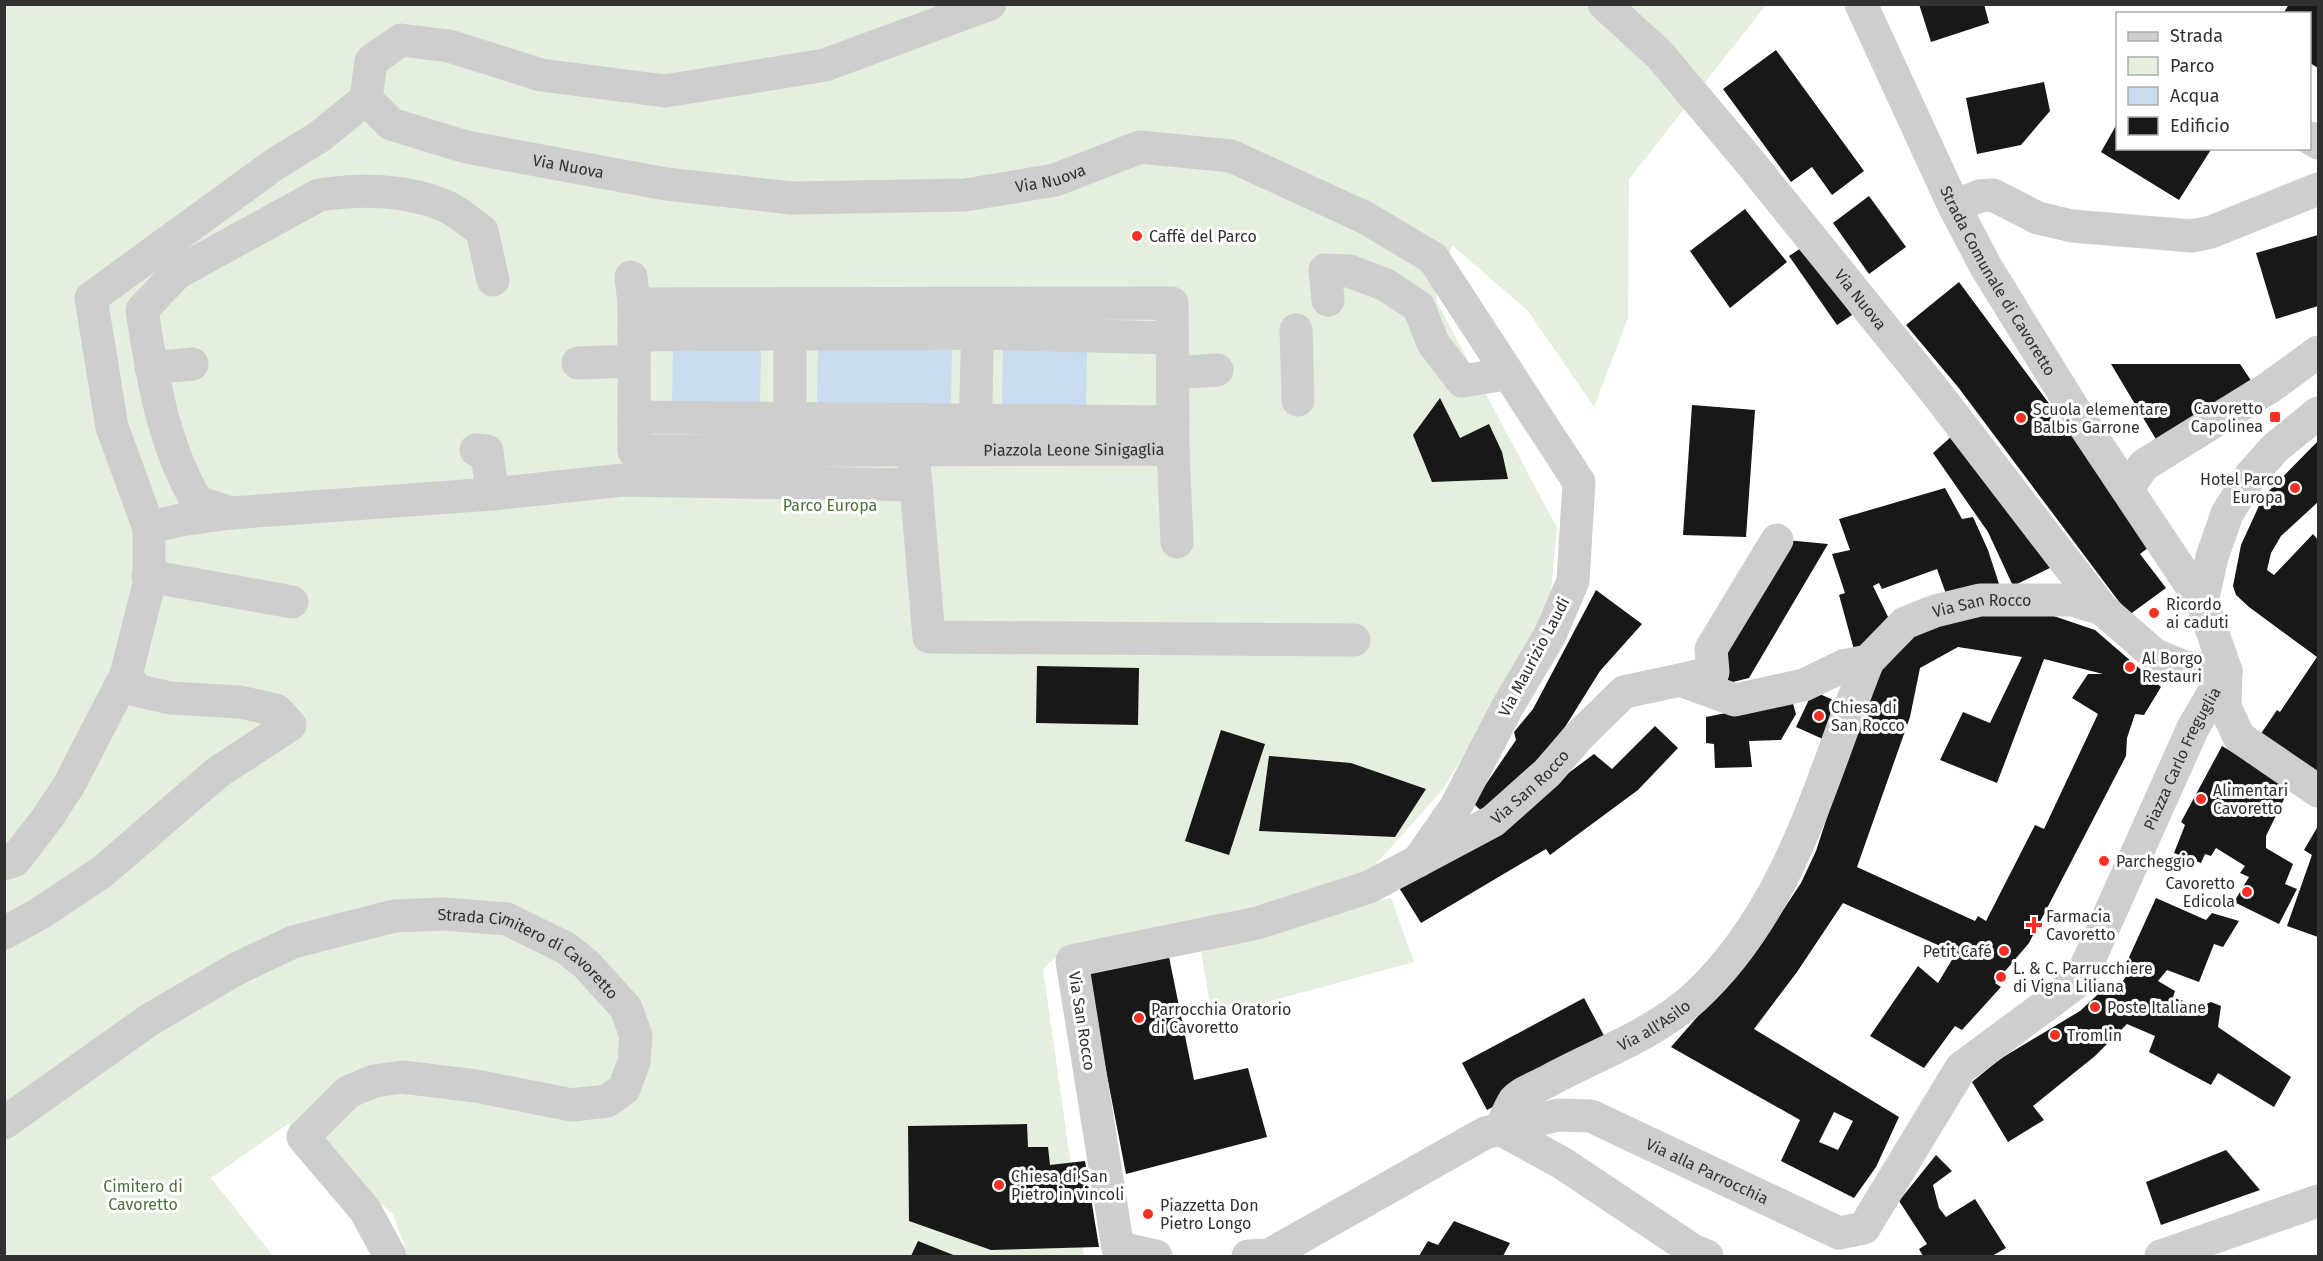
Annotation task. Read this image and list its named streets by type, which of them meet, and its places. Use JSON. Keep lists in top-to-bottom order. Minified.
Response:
{"streets":{"street":["Via Nuova","Strada Comunale di Cavoretto","Piazzola Leone Sinigaglia","Via San Rocco","Via Maurizio Laudi","Piazza Carlo Freguglia","Strada Cimitero di Cavoretto","Via all'Asilo","Via alla Parrocchia"]},"crossings":[["Via Nuova","Via San Rocco"],["Via Nuova","Via Maurizio Laudi"],["Strada Comunale di Cavoretto","Via San Rocco"],["Strada Comunale di Cavoretto","Piazza Carlo Freguglia"],["Via San Rocco","Via Maurizio Laudi"],["Via San Rocco","Piazza Carlo Freguglia"],["Via San Rocco","Via all'Asilo"],["Piazza Carlo Freguglia","Via alla Parrocchia"],["Via all'Asilo","Via alla Parrocchia"]],"parks":["Parco Europa","Cimitero di Cavoretto"],"places":{"other":["Caffè del Parco","Scuola elementare Balbis Garrone","Hotel Parco Europa","Ricordo ai caduti","Al Borgo Restauri","Chiesa di San Rocco","Alimentari Cavoretto","Parcheggio","Cavoretto Edicola","Petit Café","L. & C. Parrucchiere di Vigna Liliana","Poste Italiane","Parrocchia Oratorio di Cavoretto","Tromlin","Chiesa di San Pietro in vincoli","Piazzetta Don Pietro Longo"],"transit":["Cavoretto Capolinea"],"health":["Farmacia Cavoretto"]},"legend":["Strada","Parco","Acqua","Edificio"]}
